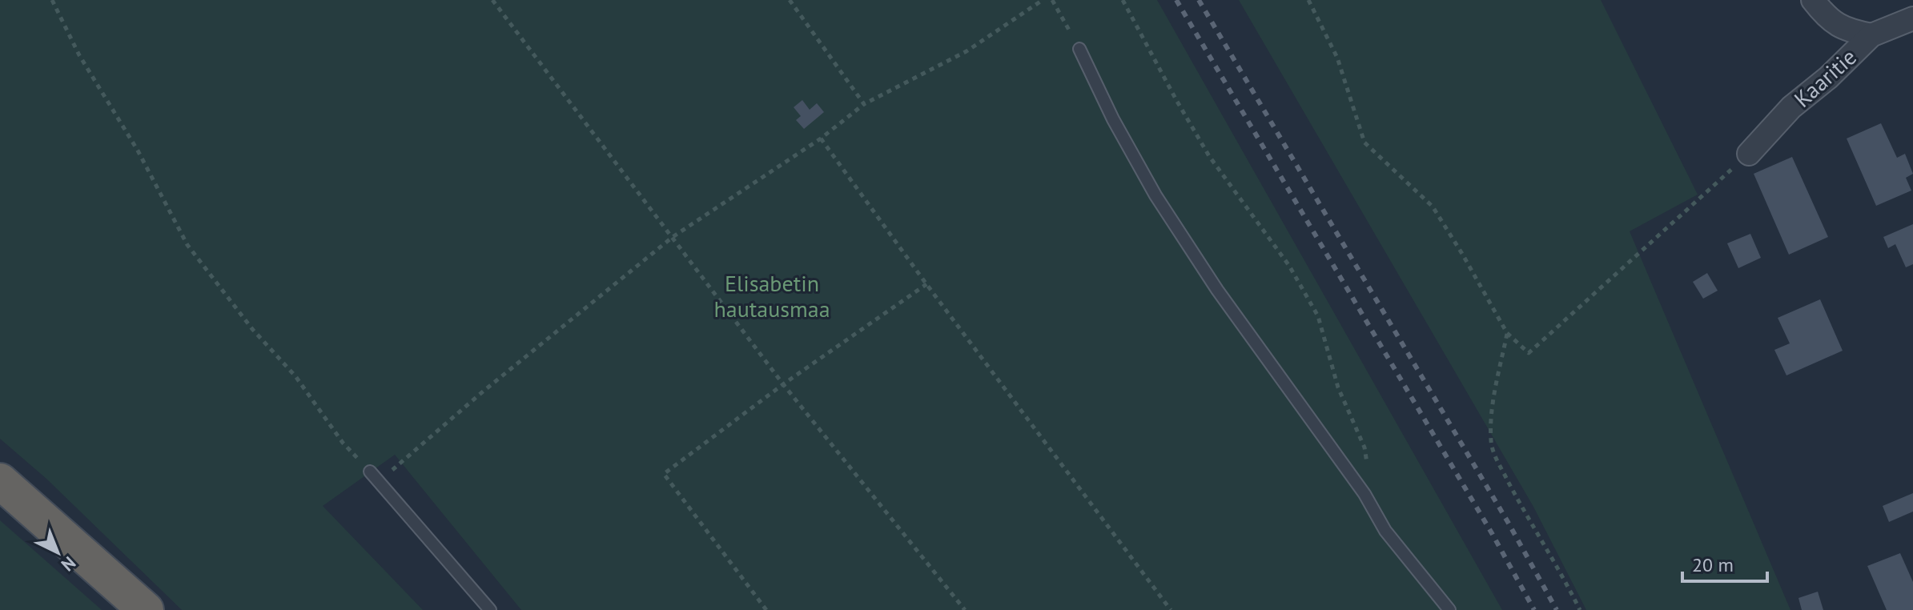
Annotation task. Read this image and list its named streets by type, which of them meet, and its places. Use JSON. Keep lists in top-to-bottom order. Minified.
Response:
{"streets":{"street":["Kaaritie"]},"parks":["Elisabetin hautausmaa"],"scale_bar":"20 m","north":"bottom right"}
